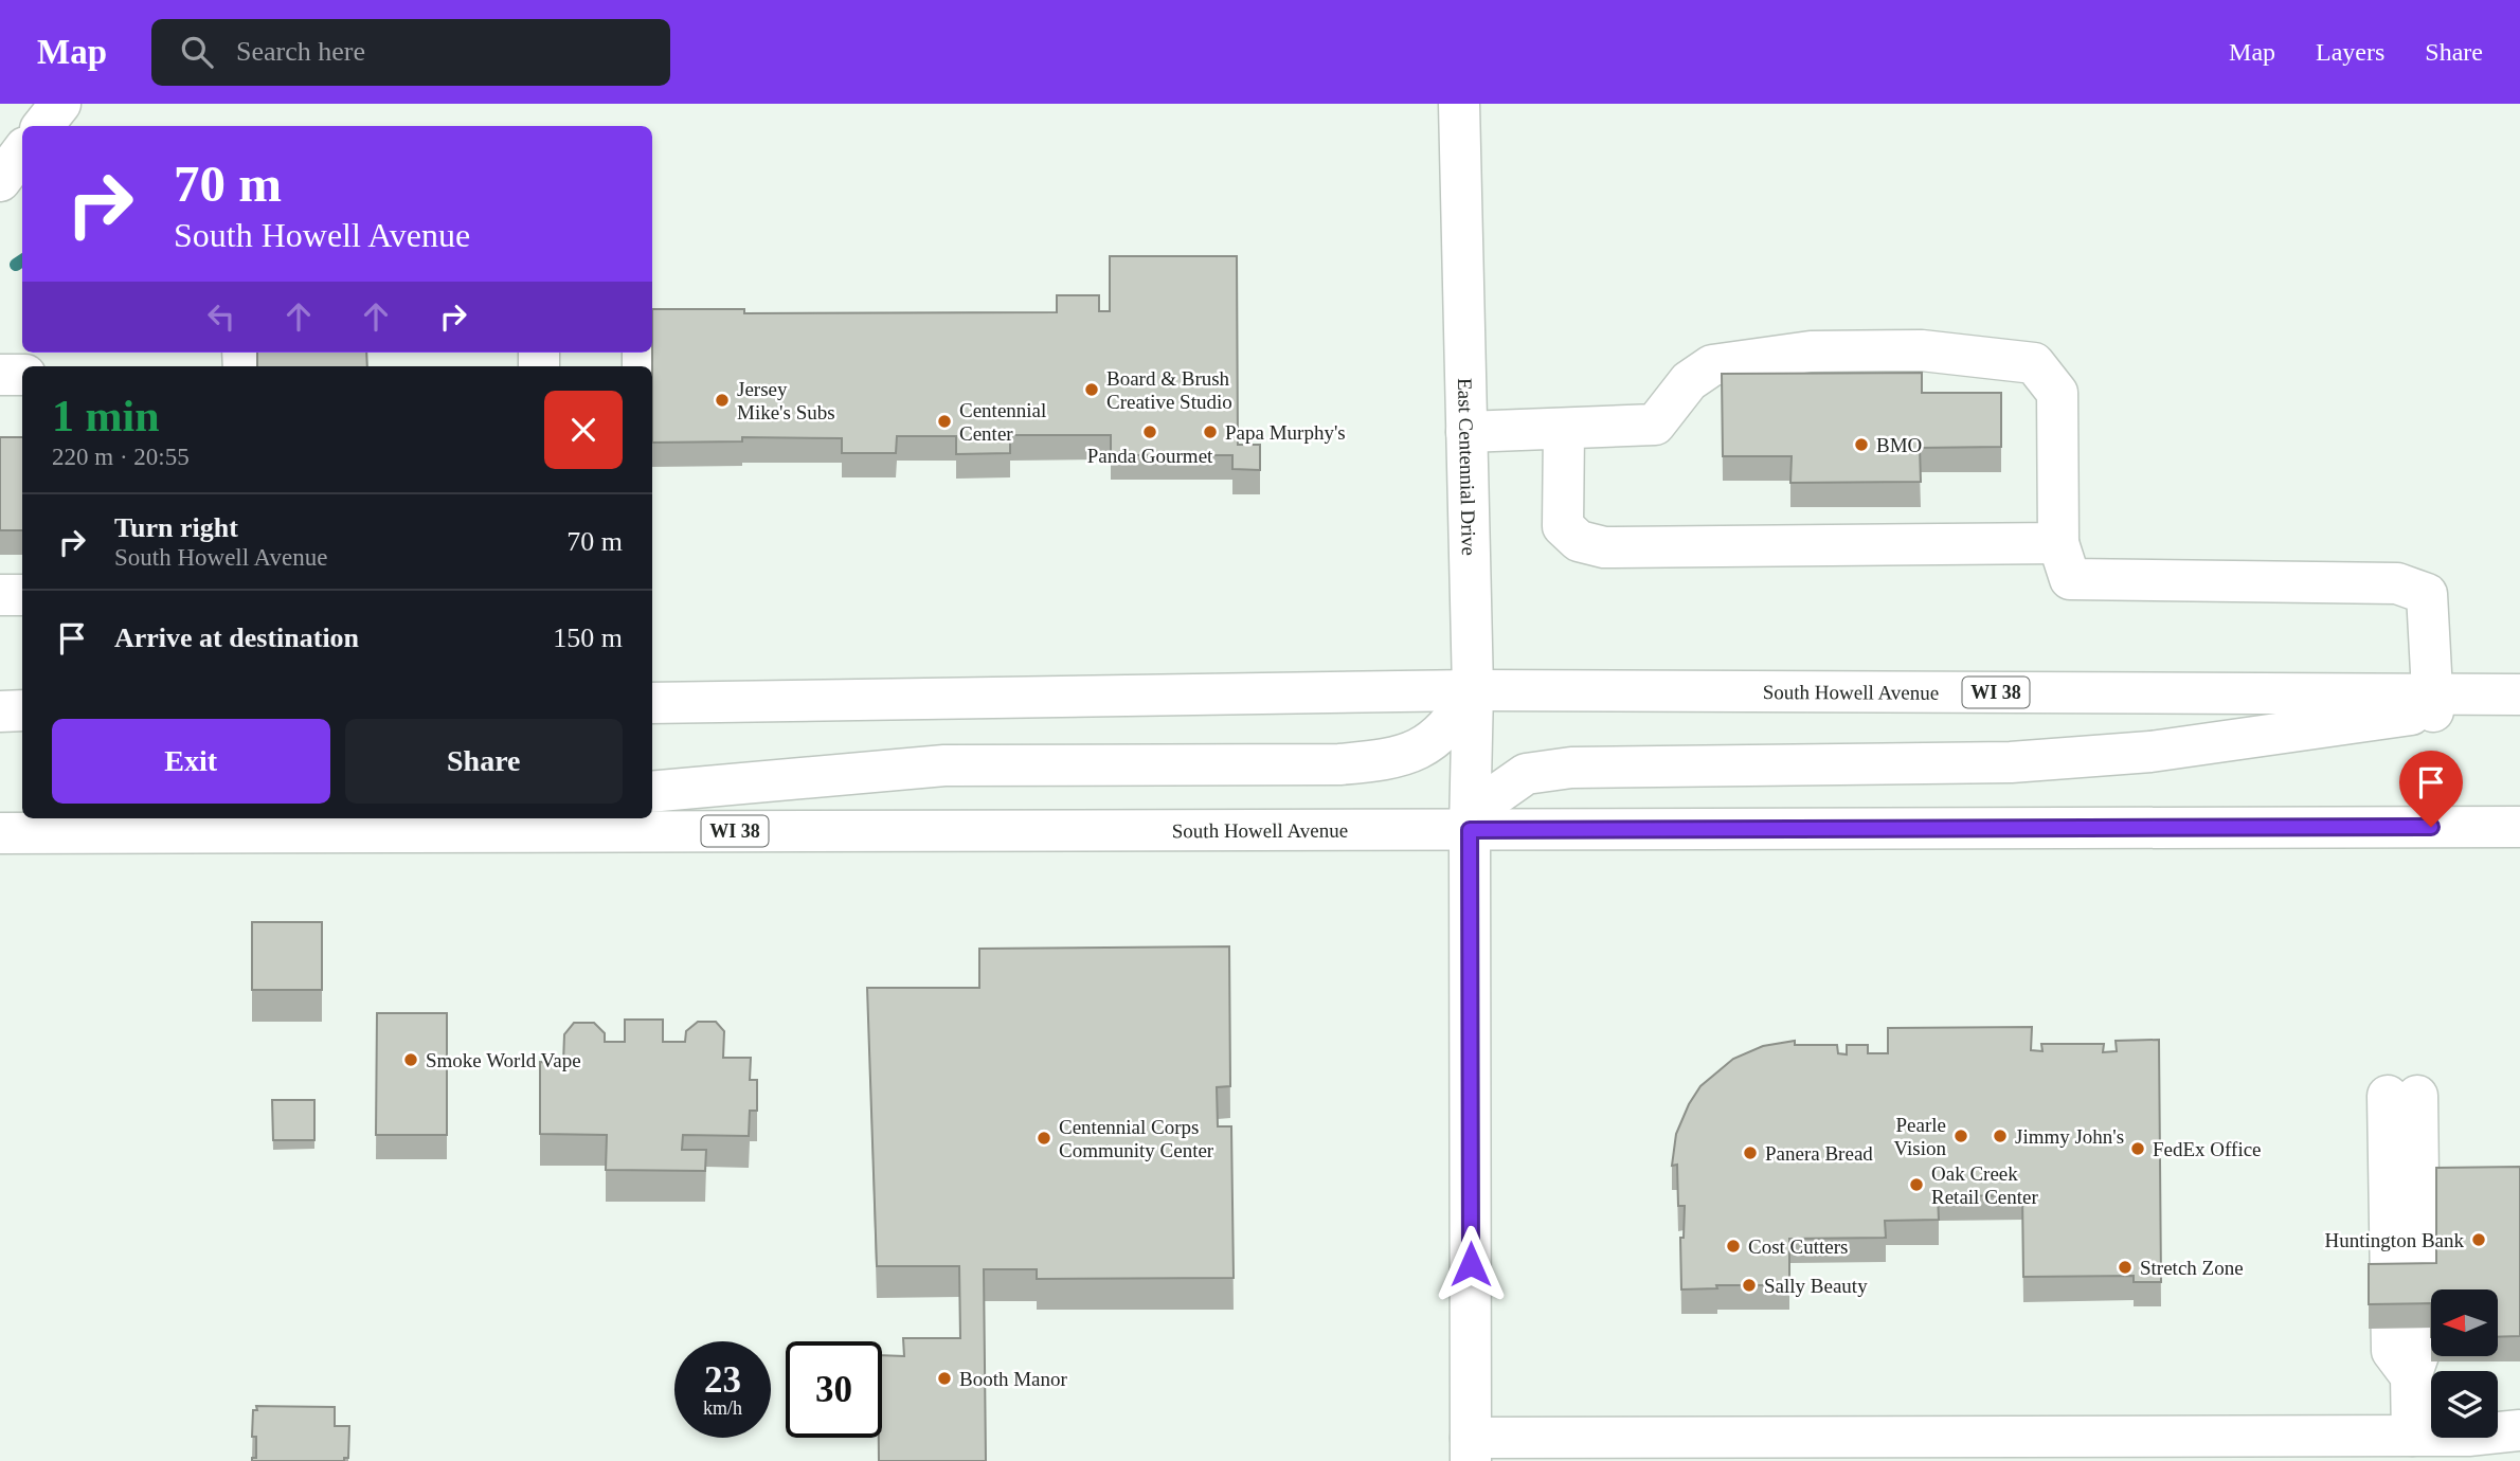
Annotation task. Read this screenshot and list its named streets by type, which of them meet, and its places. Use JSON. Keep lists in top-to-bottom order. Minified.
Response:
{"streets":{"main road":["East Centennial Drive","South Howell Avenue","WI 38"]},"crossings":[["East Centennial Drive","South Howell Avenue"]],"places":["Board & Brush Creative Studio","Jersey Mike's Subs","Centennial Center","Panda Gourmet","Papa Murphy's","BMO","Smoke World Vape","Pearle Vision","Jimmy John's","Centennial Corps Community Center","FedEx Office","Panera Bread","Oak Creek Retail Center","Huntington Bank","Cost Cutters","Stretch Zone","Sally Beauty","Booth Manor"],"north":"left","page":{"header":"Map","search":"Search here","nav":["Map","Layers","Share"],"turn":["70 m","South Howell Avenue"],"heading":["1 min","220 m · 20:55"],"list":[{"name":"Turn right","note":"South Howell Avenue","value":"70 m"},{"name":"Arrive at destination","value":"150 m"}],"buttons":["Exit","Share"],"speed":"23 km/h","limit":"30"}}
